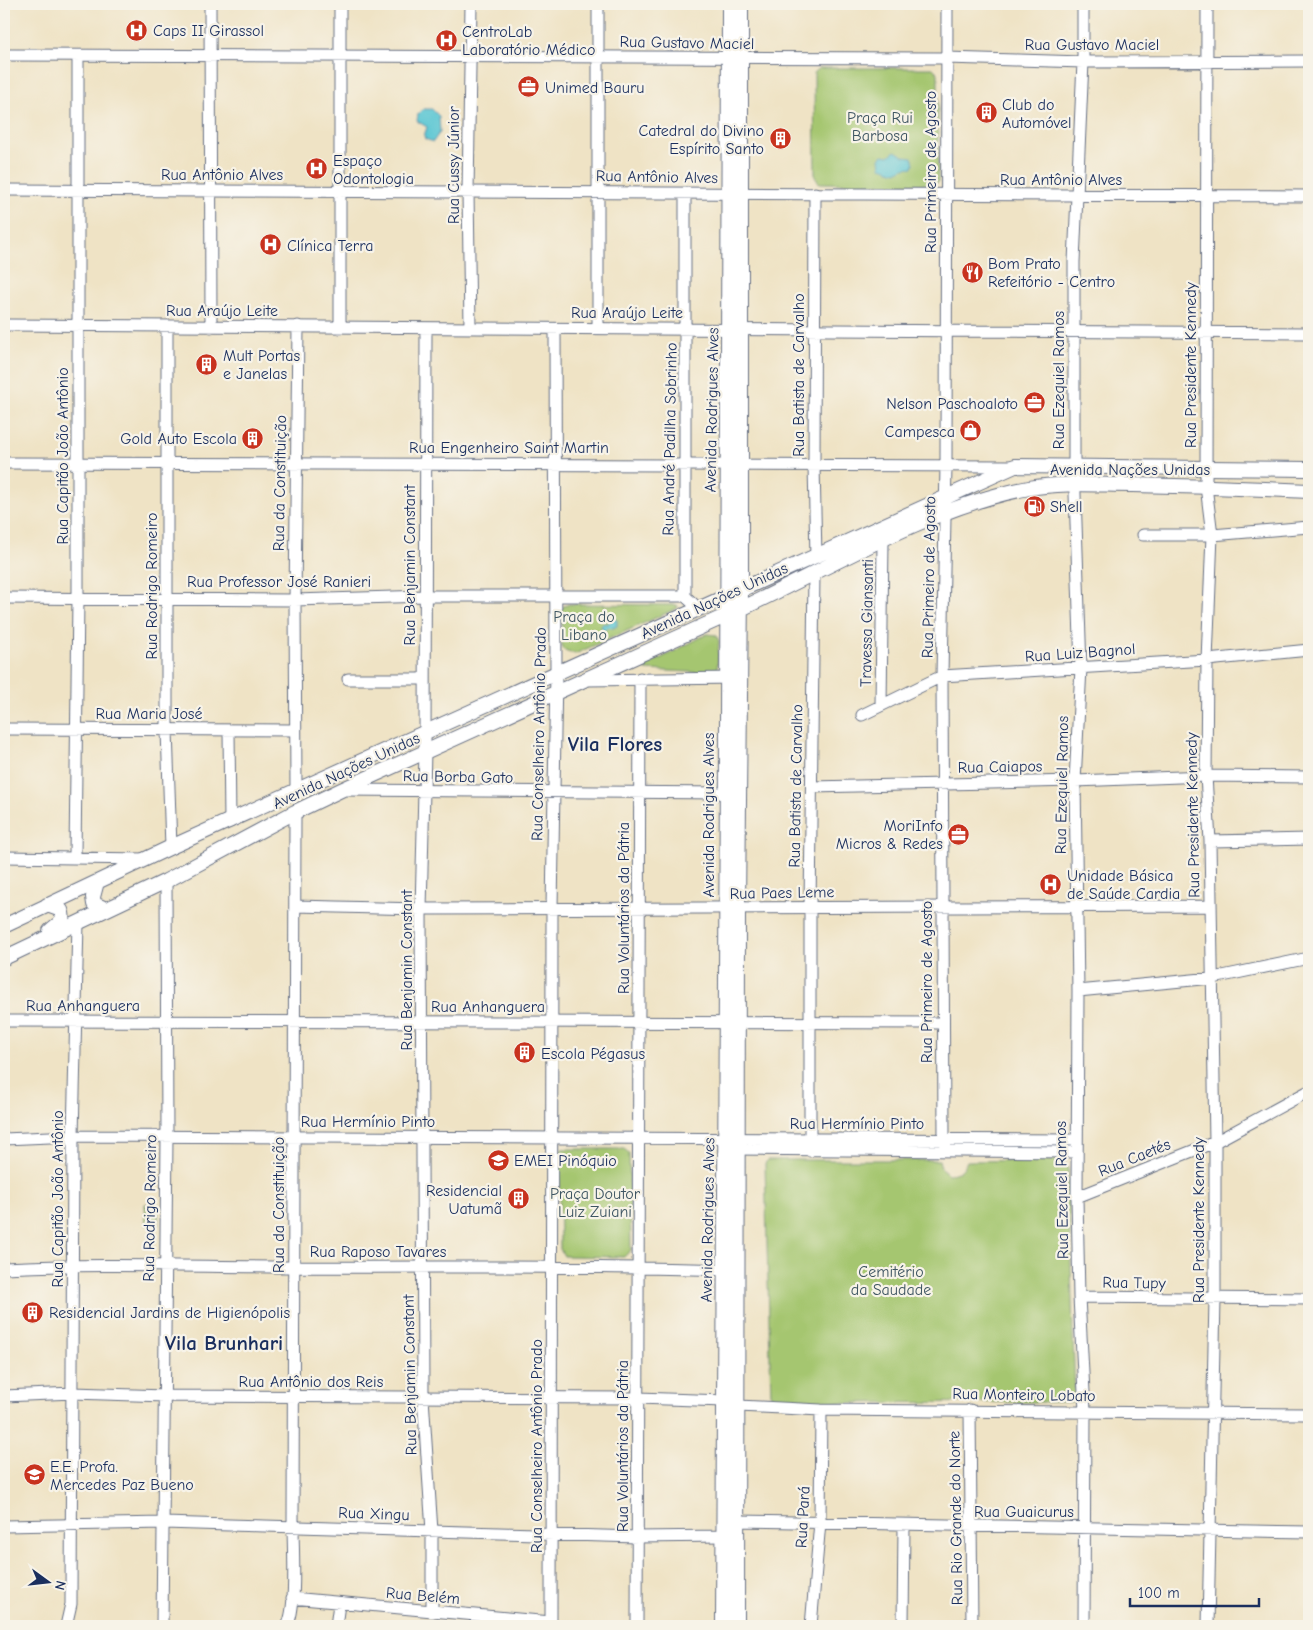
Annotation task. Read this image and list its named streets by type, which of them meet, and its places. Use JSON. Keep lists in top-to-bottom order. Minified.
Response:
{"streets":{"main road":["Avenida Rodrigues Alves","Avenida Nações Unidas"],"street":["Rua Gustavo Maciel","Rua Cussy Júnior","Rua Primeiro de Agosto","Rua Antônio Alves","Rua Araújo Leite","Rua Presidente Kennedy","Rua Batista de Carvalho","Rua Ezequiel Ramos","Rua André Padilha Sobrinho","Rua Engenheiro Saint Martin","Rua Capitão João Antônio","Rua da Constituição","Rua Benjamin Constant","Rua Professor José Ranieri","Rua Rodrigo Romeiro","Travessa Giansanti","Rua Luiz Bagnol","Rua Maria José","Rua Conselheiro Antônio Prado","Rua Caiapos","Rua Borba Gato","Rua Paes Leme","Rua Voluntários da Pátria","Rua Anhanguera","Rua Hermínio Pinto","Rua Caetés","Rua Raposo Tavares","Rua Tupy","Rua Antônio dos Reis","Rua Monteiro Lobato","Rua Guaicurus","Rua Xingu","Rua Pará","Rua Rio Grande do Norte","Rua Belém"]},"crossings":[["Rua Gustavo Maciel","Rua Cussy Júnior"],["Rua Gustavo Maciel","Rua Primeiro de Agosto"],["Rua Gustavo Maciel","Rua Presidente Kennedy"],["Rua Gustavo Maciel","Rua Ezequiel Ramos"],["Rua Gustavo Maciel","Avenida Rodrigues Alves"],["Rua Gustavo Maciel","Rua Capitão João Antônio"],["Rua Cussy Júnior","Rua Antônio Alves"],["Rua Cussy Júnior","Rua Araújo Leite"],["Rua Primeiro de Agosto","Rua Antônio Alves"],["Rua Primeiro de Agosto","Rua Araújo Leite"],["Rua Primeiro de Agosto","Rua Engenheiro Saint Martin"],["Rua Primeiro de Agosto","Avenida Nações Unidas"],["Rua Primeiro de Agosto","Rua Luiz Bagnol"],["Rua Primeiro de Agosto","Rua Caiapos"],["Rua Primeiro de Agosto","Rua Paes Leme"],["Rua Primeiro de Agosto","Rua Anhanguera"],["Rua Primeiro de Agosto","Rua Hermínio Pinto"],["Rua Antônio Alves","Rua Presidente Kennedy"],["Rua Antônio Alves","Rua Batista de Carvalho"],["Rua Antônio Alves","Rua Ezequiel Ramos"],["Rua Antônio Alves","Avenida Rodrigues Alves"],["Rua Antônio Alves","Rua André Padilha Sobrinho"],["Rua Antônio Alves","Rua Capitão João Antônio"],["Rua Araújo Leite","Rua Presidente Kennedy"],["Rua Araújo Leite","Rua Batista de Carvalho"],["Rua Araújo Leite","Rua Ezequiel Ramos"],["Rua Araújo Leite","Avenida Rodrigues Alves"],["Rua Araújo Leite","Rua André Padilha Sobrinho"],["Rua Araújo Leite","Rua Capitão João Antônio"],["Rua Araújo Leite","Rua da Constituição"],["Rua Araújo Leite","Rua Benjamin Constant"],["Rua Araújo Leite","Rua Rodrigo Romeiro"],["Rua Araújo Leite","Rua Conselheiro Antônio Prado"],["Rua Presidente Kennedy","Avenida Nações Unidas"],["Rua Presidente Kennedy","Rua Luiz Bagnol"],["Rua Presidente Kennedy","Rua Caiapos"],["Rua Presidente Kennedy","Rua Paes Leme"],["Rua Presidente Kennedy","Rua Caetés"],["Rua Presidente Kennedy","Rua Tupy"],["Rua Presidente Kennedy","Rua Monteiro Lobato"],["Rua Presidente Kennedy","Rua Guaicurus"],["Rua Batista de Carvalho","Rua Engenheiro Saint Martin"],["Rua Batista de Carvalho","Avenida Nações Unidas"],["Rua Batista de Carvalho","Rua Caiapos"],["Rua Batista de Carvalho","Rua Paes Leme"],["Rua Batista de Carvalho","Rua Anhanguera"],["Rua Batista de Carvalho","Rua Hermínio Pinto"],["Rua Ezequiel Ramos","Avenida Nações Unidas"],["Rua Ezequiel Ramos","Rua Luiz Bagnol"],["Rua Ezequiel Ramos","Rua Caiapos"],["Rua Ezequiel Ramos","Rua Paes Leme"],["Rua Ezequiel Ramos","Rua Hermínio Pinto"],["Rua Ezequiel Ramos","Rua Caetés"],["Rua Ezequiel Ramos","Rua Tupy"],["Rua Ezequiel Ramos","Rua Monteiro Lobato"],["Rua Ezequiel Ramos","Rua Guaicurus"],["Avenida Rodrigues Alves","Rua Engenheiro Saint Martin"],["Avenida Rodrigues Alves","Avenida Nações Unidas"],["Avenida Rodrigues Alves","Rua Borba Gato"],["Avenida Rodrigues Alves","Rua Paes Leme"],["Avenida Rodrigues Alves","Rua Anhanguera"],["Avenida Rodrigues Alves","Rua Hermínio Pinto"],["Avenida Rodrigues Alves","Rua Raposo Tavares"],["Avenida Rodrigues Alves","Rua Antônio dos Reis"],["Avenida Rodrigues Alves","Rua Monteiro Lobato"],["Avenida Rodrigues Alves","Rua Guaicurus"],["Avenida Rodrigues Alves","Rua Xingu"],["Rua André Padilha Sobrinho","Rua Engenheiro Saint Martin"],["Rua Engenheiro Saint Martin","Rua Capitão João Antônio"],["Rua Engenheiro Saint Martin","Avenida Nações Unidas"],["Rua Engenheiro Saint Martin","Rua da Constituição"],["Rua Engenheiro Saint Martin","Rua Benjamin Constant"],["Rua Engenheiro Saint Martin","Rua Rodrigo Romeiro"],["Rua Engenheiro Saint Martin","Rua Conselheiro Antônio Prado"],["Rua Capitão João Antônio","Avenida Nações Unidas"],["Rua Capitão João Antônio","Rua Professor José Ranieri"],["Rua Capitão João Antônio","Rua Maria José"],["Rua Capitão João Antônio","Rua Anhanguera"],["Rua Capitão João Antônio","Rua Hermínio Pinto"],["Rua Capitão João Antônio","Rua Raposo Tavares"],["Rua Capitão João Antônio","Rua Antônio dos Reis"],["Rua Capitão João Antônio","Rua Xingu"],["Avenida Nações Unidas","Rua da Constituição"],["Avenida Nações Unidas","Rua Benjamin Constant"],["Avenida Nações Unidas","Rua Rodrigo Romeiro"],["Avenida Nações Unidas","Travessa Giansanti"],["Avenida Nações Unidas","Rua Conselheiro Antônio Prado"],["Avenida Nações Unidas","Rua Borba Gato"],["Rua da Constituição","Rua Professor José Ranieri"],["Rua da Constituição","Rua Maria José"],["Rua da Constituição","Rua Paes Leme"],["Rua da Constituição","Rua Anhanguera"],["Rua da Constituição","Rua Hermínio Pinto"],["Rua da Constituição","Rua Raposo Tavares"],["Rua da Constituição","Rua Antônio dos Reis"],["Rua da Constituição","Rua Xingu"],["Rua da Constituição","Rua Belém"],["Rua Benjamin Constant","Rua Professor José Ranieri"],["Rua Benjamin Constant","Rua Borba Gato"],["Rua Benjamin Constant","Rua Paes Leme"],["Rua Benjamin Constant","Rua Anhanguera"],["Rua Benjamin Constant","Rua Hermínio Pinto"],["Rua Benjamin Constant","Rua Raposo Tavares"],["Rua Benjamin Constant","Rua Antônio dos Reis"],["Rua Benjamin Constant","Rua Xingu"],["Rua Benjamin Constant","Rua Belém"],["Rua Professor José Ranieri","Rua Rodrigo Romeiro"],["Rua Professor José Ranieri","Rua Conselheiro Antônio Prado"],["Rua Rodrigo Romeiro","Rua Maria José"],["Rua Rodrigo Romeiro","Rua Anhanguera"],["Rua Rodrigo Romeiro","Rua Hermínio Pinto"],["Rua Rodrigo Romeiro","Rua Raposo Tavares"],["Rua Rodrigo Romeiro","Rua Antônio dos Reis"],["Rua Rodrigo Romeiro","Rua Xingu"],["Travessa Giansanti","Rua Luiz Bagnol"],["Rua Conselheiro Antônio Prado","Rua Borba Gato"],["Rua Conselheiro Antônio Prado","Rua Paes Leme"],["Rua Conselheiro Antônio Prado","Rua Anhanguera"],["Rua Conselheiro Antônio Prado","Rua Hermínio Pinto"],["Rua Conselheiro Antônio Prado","Rua Raposo Tavares"],["Rua Conselheiro Antônio Prado","Rua Antônio dos Reis"],["Rua Conselheiro Antônio Prado","Rua Xingu"],["Rua Conselheiro Antônio Prado","Rua Belém"],["Rua Borba Gato","Rua Voluntários da Pátria"],["Rua Paes Leme","Rua Voluntários da Pátria"],["Rua Voluntários da Pátria","Rua Anhanguera"],["Rua Voluntários da Pátria","Rua Hermínio Pinto"],["Rua Voluntários da Pátria","Rua Raposo Tavares"],["Rua Voluntários da Pátria","Rua Antônio dos Reis"],["Rua Voluntários da Pátria","Rua Xingu"],["Rua Antônio dos Reis","Rua Monteiro Lobato"],["Rua Monteiro Lobato","Rua Pará"],["Rua Monteiro Lobato","Rua Rio Grande do Norte"],["Rua Guaicurus","Rua Pará"],["Rua Guaicurus","Rua Rio Grande do Norte"]],"districts":["Vila Flores","Vila Brunhari"],"parks":["Praça Rui Barbosa","Praça do Libano","Praça Doutor Luiz Zuiani","Cemitério da Saudade"],"places":{"hospital":["Caps II Girassol","CentroLab Laboratório Médico","Espaço Odontologia","Clínica Terra","Unidade Básica de Saúde Cardia"],"office":["Unimed Bauru","Nelson Paschoaloto","MoriInfo Micros & Redes"],"building":["Club do Automóvel","Catedral do Divino Espírito Santo","Mult Portas e Janelas","Gold Auto Escola","Escola Pégasus","Residencial Uatumã","Residencial Jardins de Higienópolis"],"restaurant":["Bom Prato Refeitório - Centro"],"shop":["Campesca"],"fuel station":["Shell"],"school or university":["EMEI Pinóquio","E.E. Profa. Mercedes Paz Bueno"]},"scale_bar":"100 m","north":"right"}
